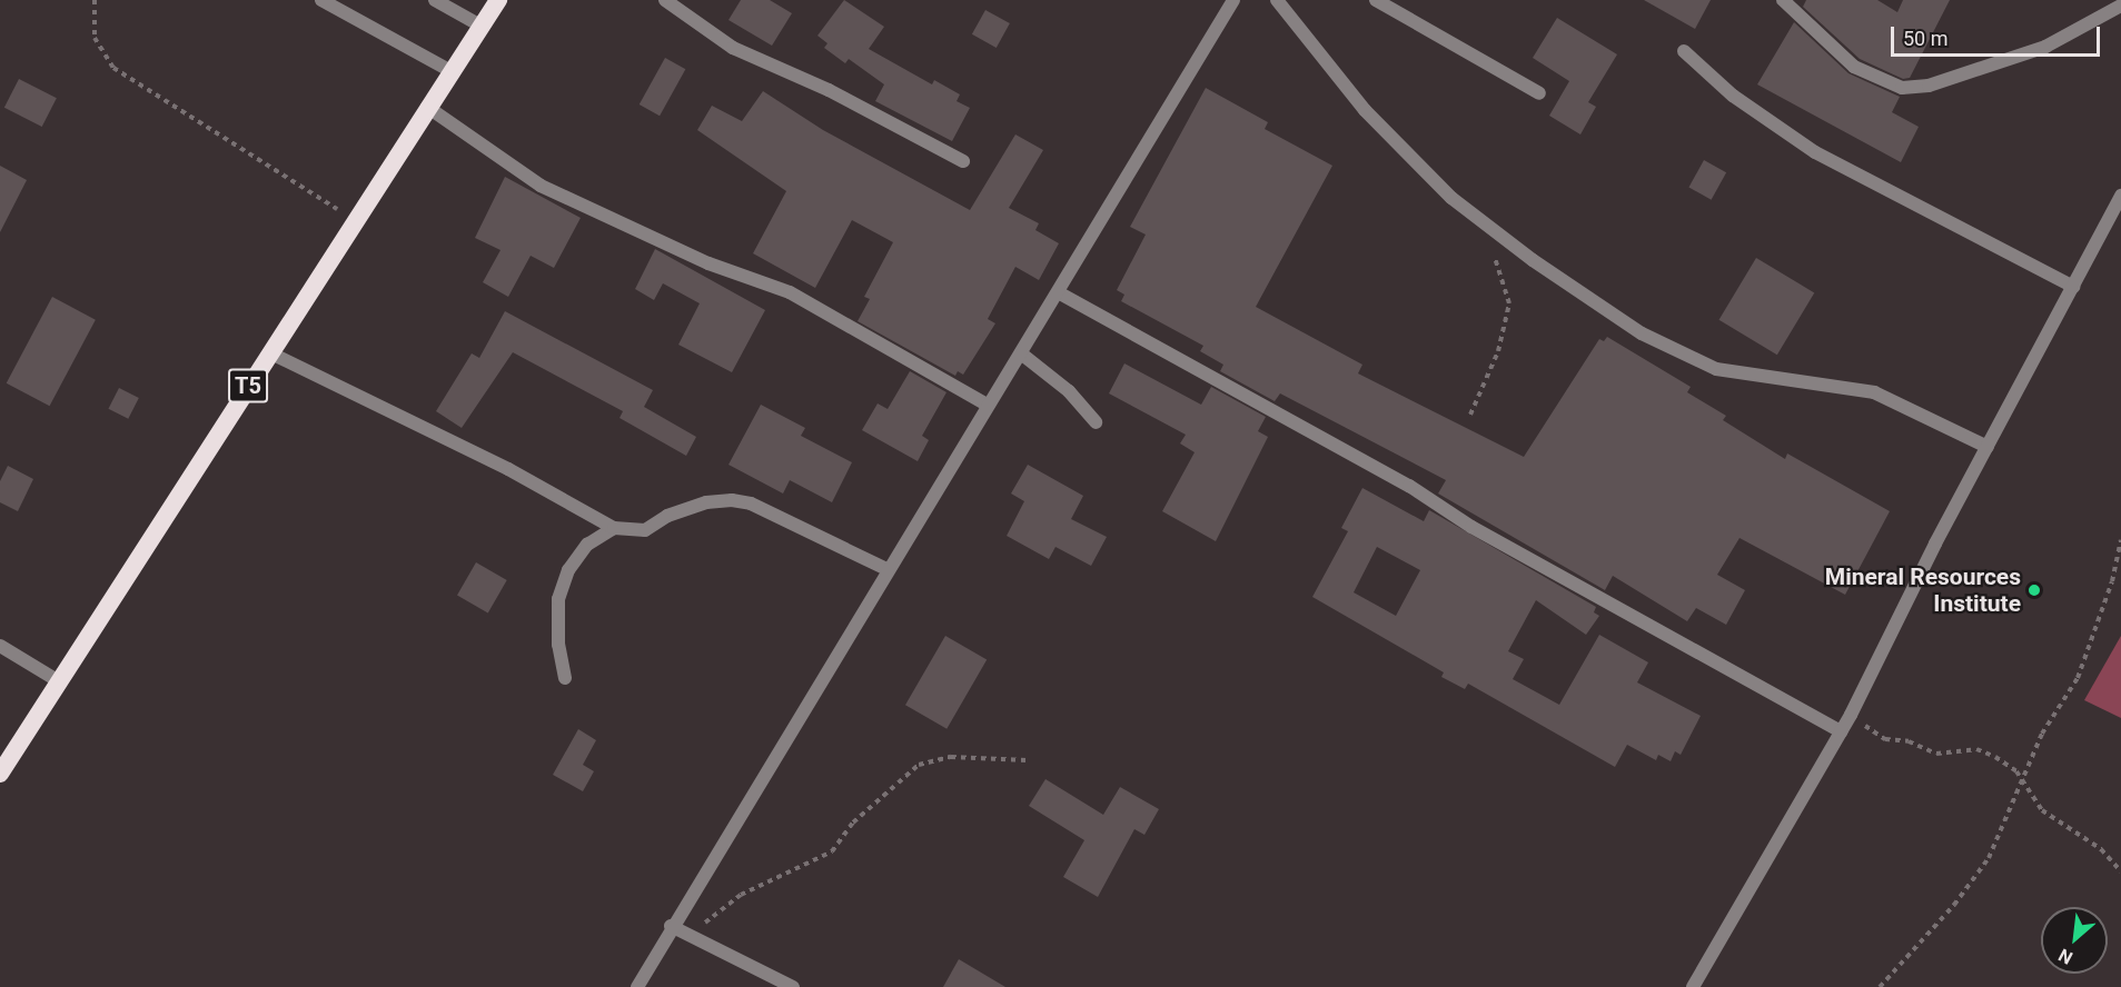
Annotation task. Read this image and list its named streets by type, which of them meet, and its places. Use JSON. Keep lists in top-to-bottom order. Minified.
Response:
{"streets":{"highway":["T5"]},"places":["Mineral Resources Institute"],"scale_bar":"50 m","north":"bottom left"}
